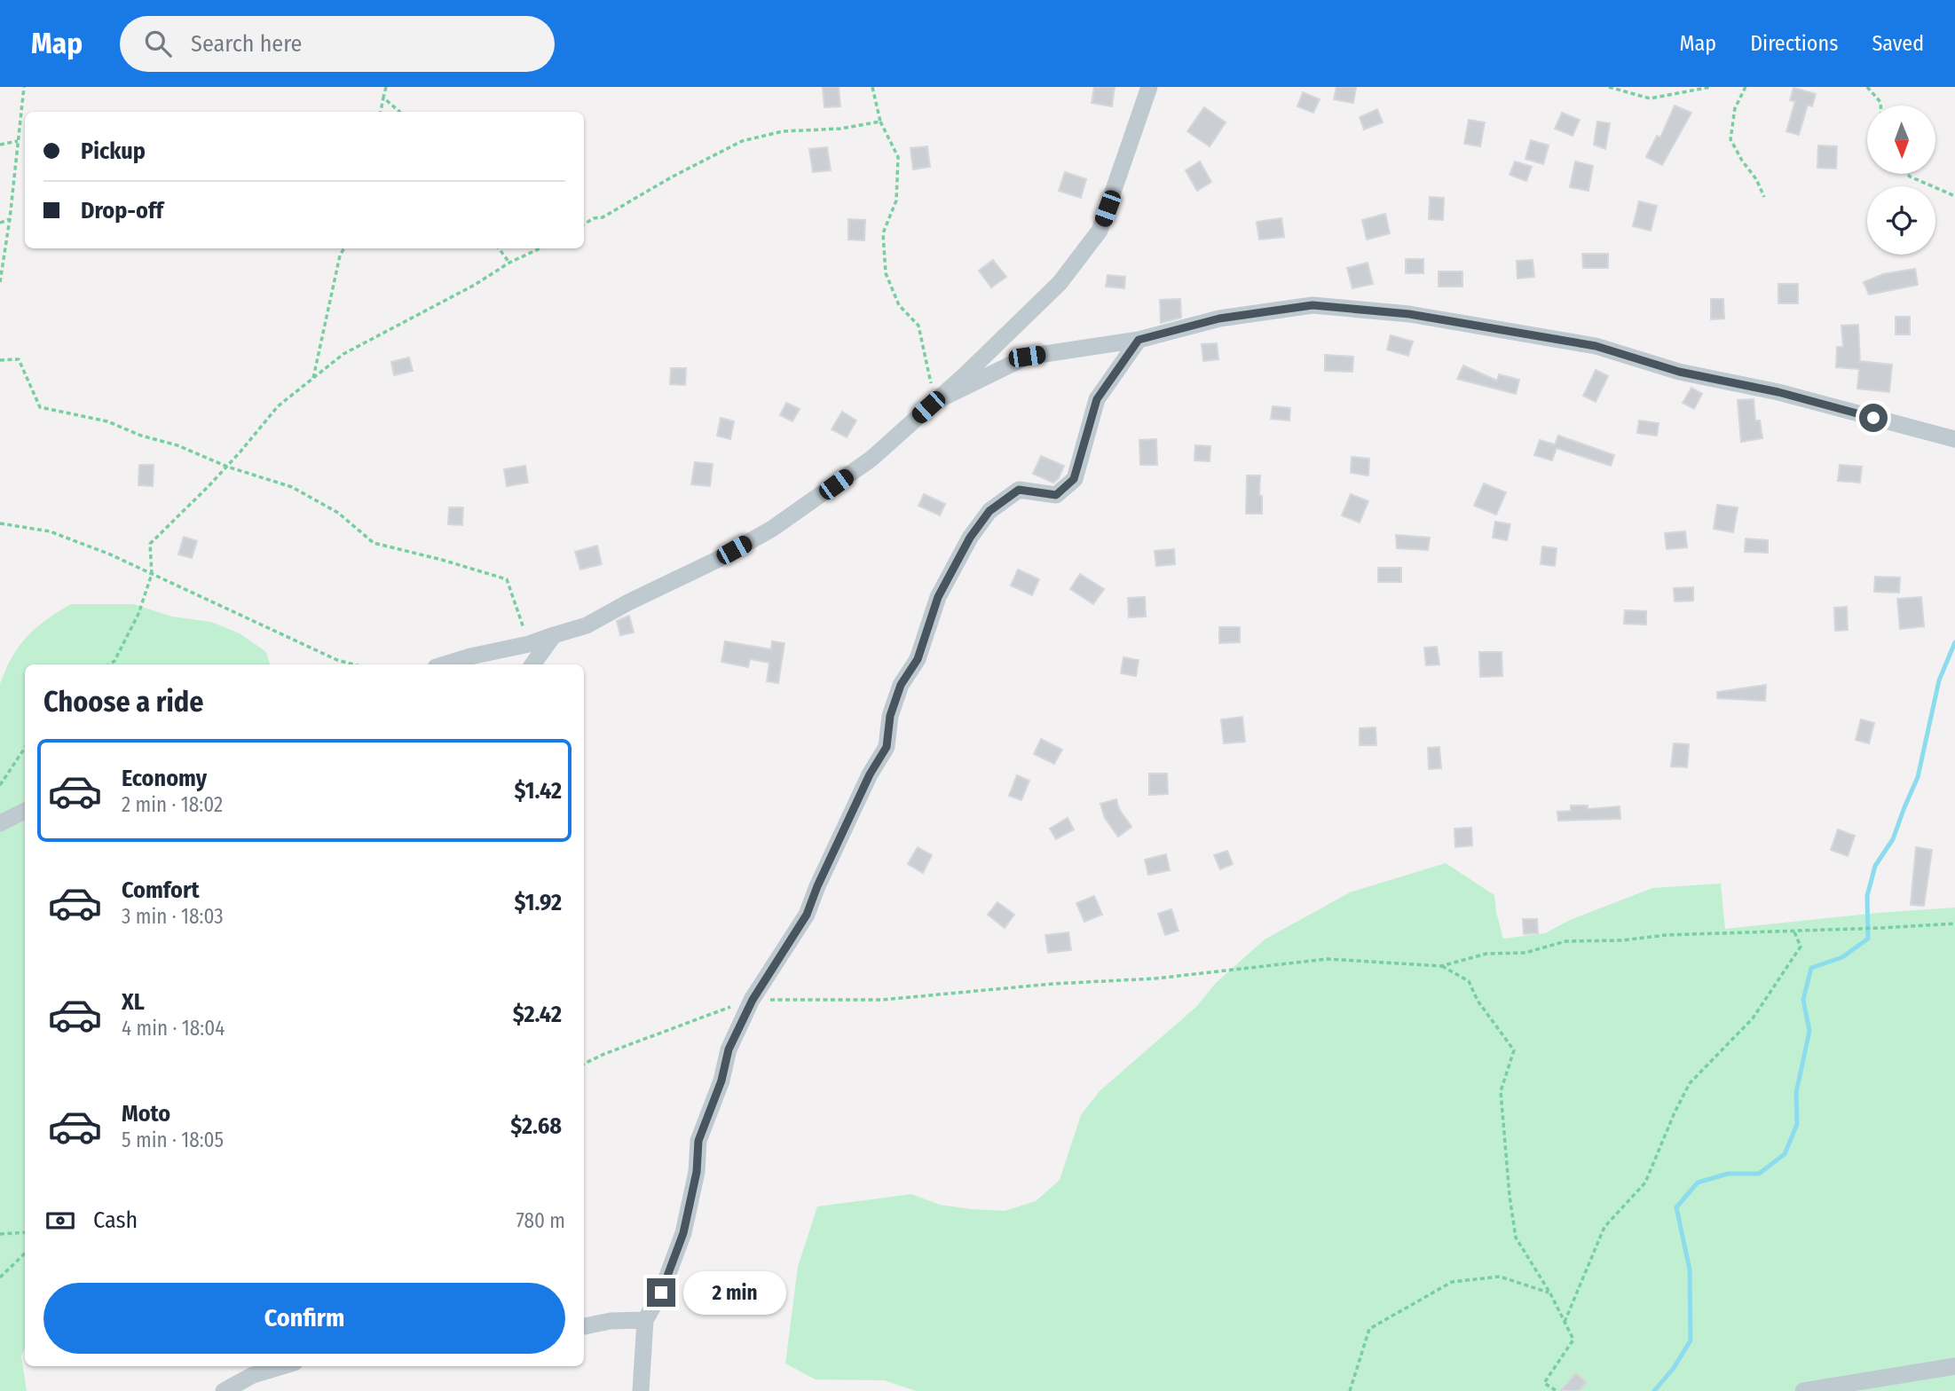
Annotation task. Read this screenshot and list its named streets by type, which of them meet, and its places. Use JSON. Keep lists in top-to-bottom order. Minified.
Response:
{"north":"bottom","page":{"header":"Map","search":"Search here","nav":["Map","Directions","Saved"],"banner":["Pickup","Drop-off"],"heading":"Choose a ride","list":[{"name":"Economy","note":"2 min · 18:02","value":"$1.42"},{"name":"Comfort","note":"3 min · 18:03","value":"$1.92"},{"name":"XL","note":"4 min · 18:04","value":"$2.42"},{"name":"Moto","note":"5 min · 18:05","value":"$2.68"}],"pay":["Cash","780 m"],"buttons":"Confirm","bubble":"2 min"}}
